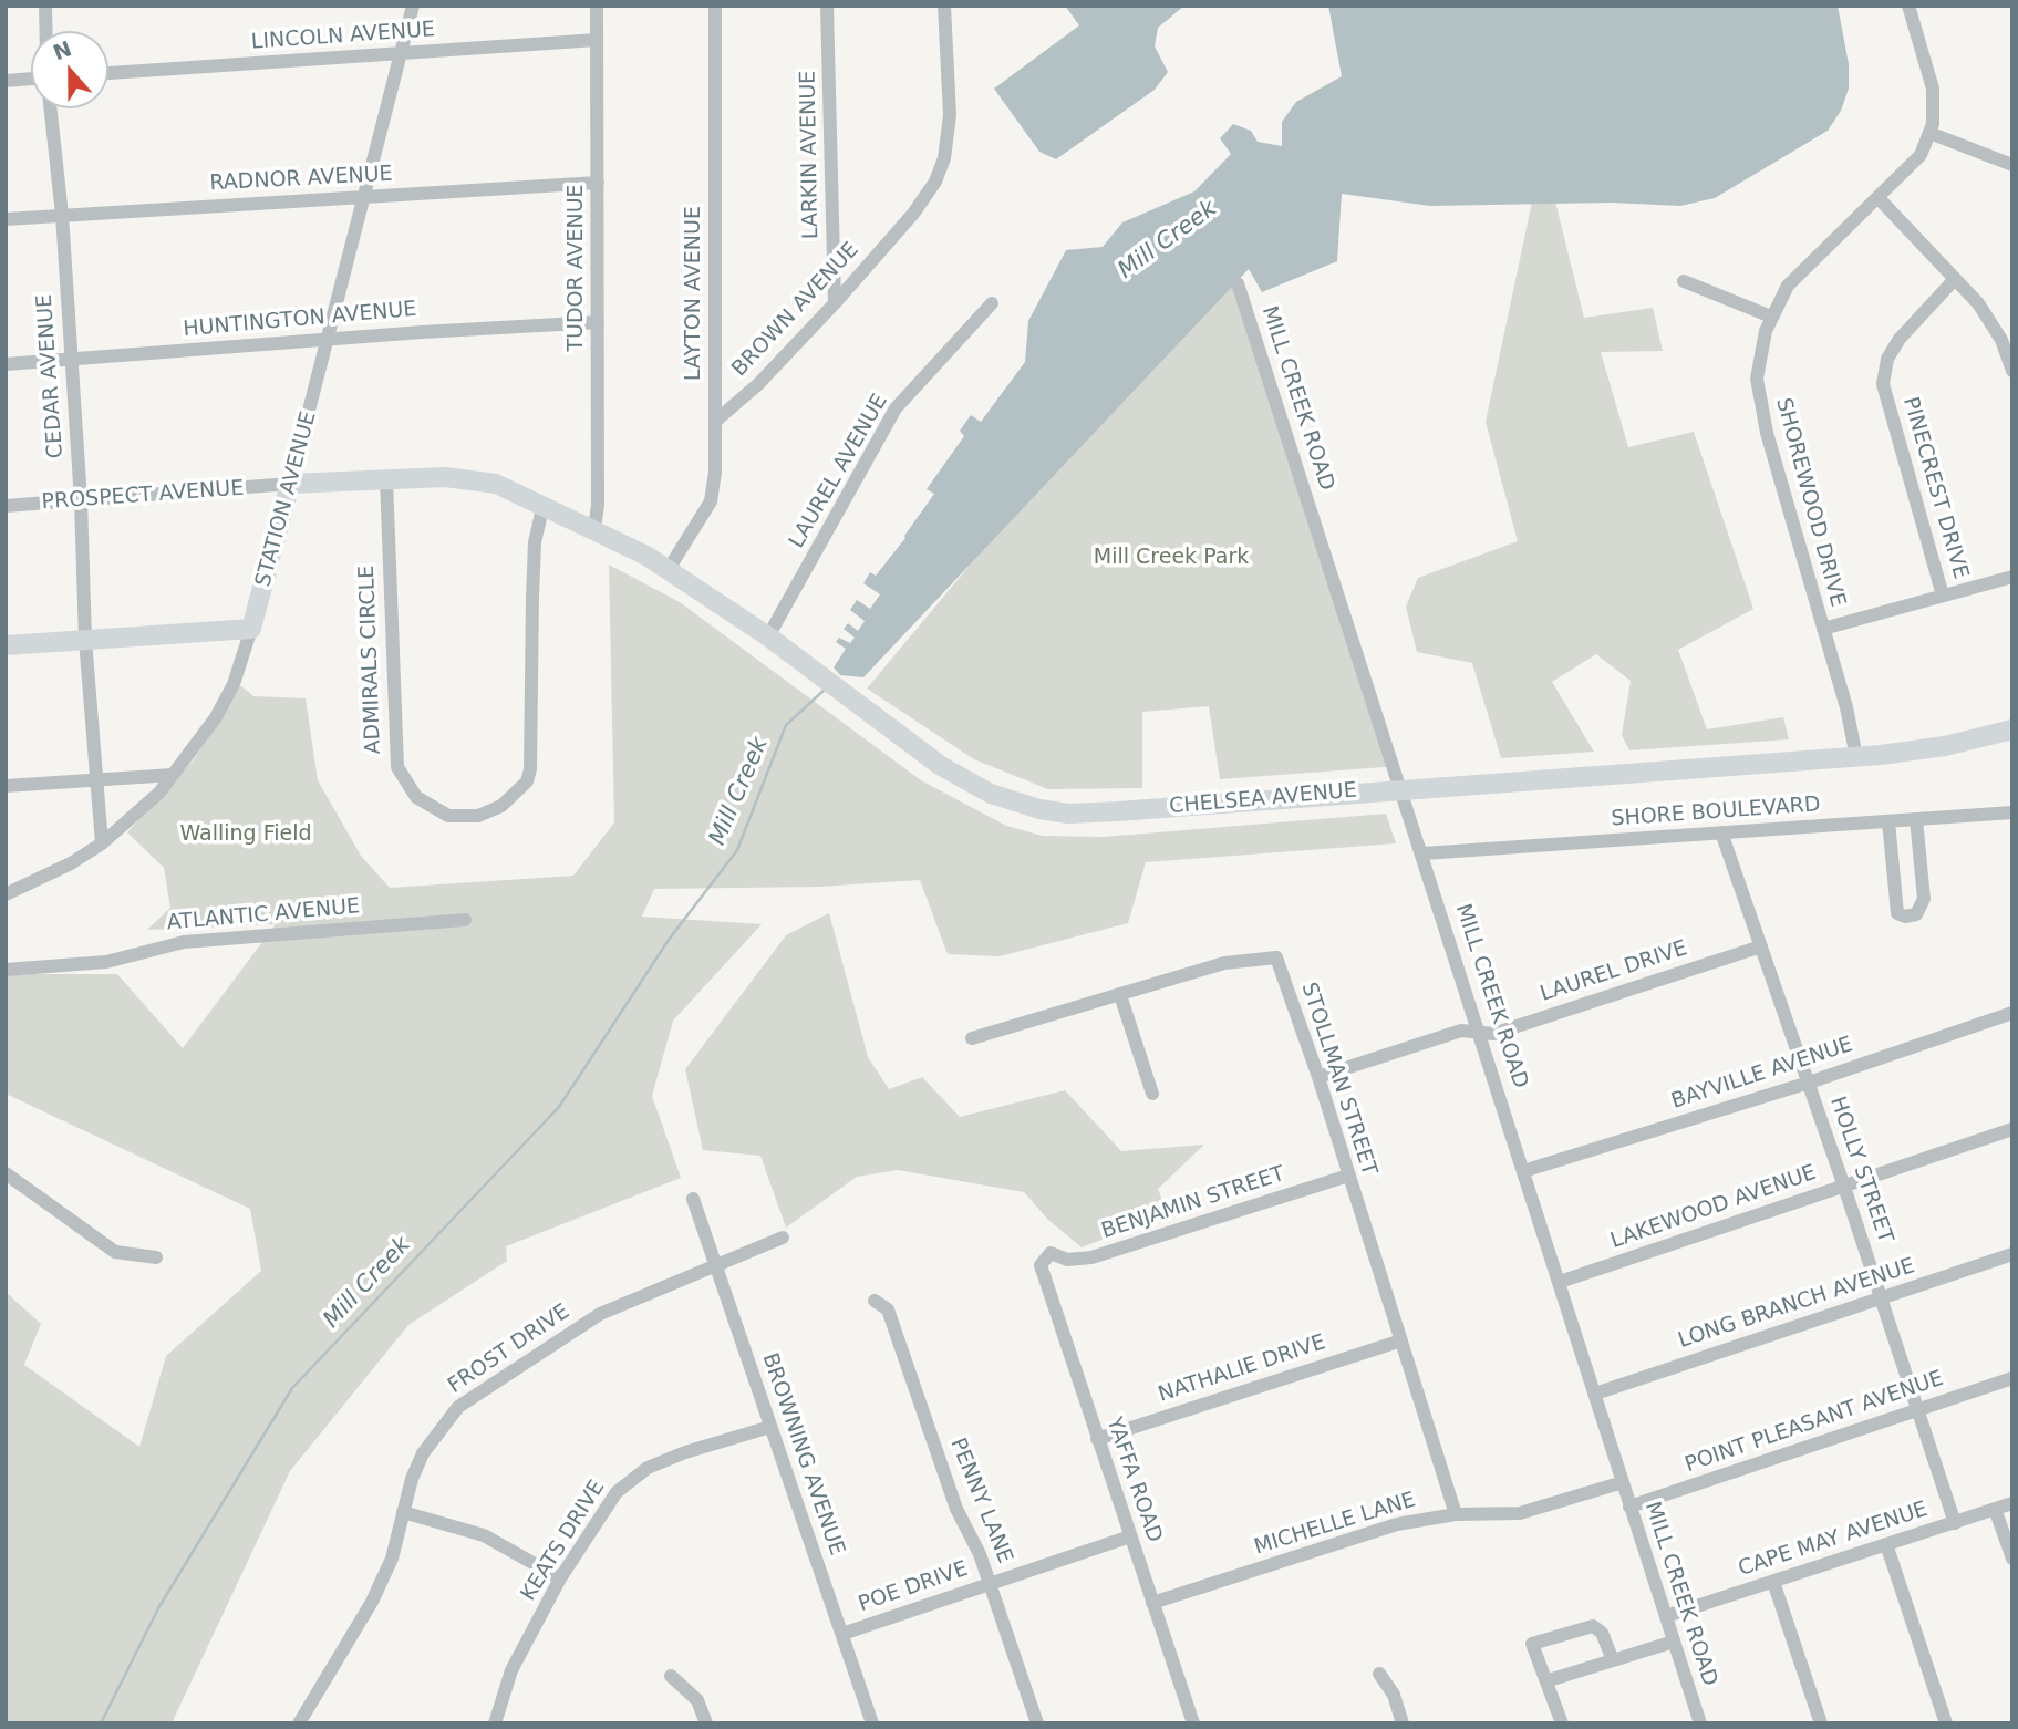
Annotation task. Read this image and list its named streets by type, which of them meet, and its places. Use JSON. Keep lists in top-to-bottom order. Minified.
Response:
{"streets":{"main road":["PROSPECT AVENUE","STATION AVENUE","CHELSEA AVENUE"],"street":["LINCOLN AVENUE","LARKIN AVENUE","RADNOR AVENUE","TUDOR AVENUE","LAYTON AVENUE","BROWN AVENUE","HUNTINGTON AVENUE","CEDAR AVENUE","MILL CREEK ROAD","LAUREL AVENUE","PINECREST DRIVE","SHOREWOOD DRIVE","ADMIRALS CIRCLE","SHORE BOULEVARD","ATLANTIC AVENUE","LAUREL DRIVE","BAYVILLE AVENUE","STOLLMAN STREET","HOLLY STREET","BENJAMIN STREET","LAKEWOOD AVENUE","LONG BRANCH AVENUE","FROST DRIVE","NATHALIE DRIVE","POINT PLEASANT AVENUE","BROWNING AVENUE","YAFFA ROAD","PENNY LANE","MICHELLE LANE","CAPE MAY AVENUE","KEATS DRIVE","POE DRIVE"]},"crossings":[["LINCOLN AVENUE","TUDOR AVENUE"],["LINCOLN AVENUE","STATION AVENUE"],["LARKIN AVENUE","BROWN AVENUE"],["RADNOR AVENUE","TUDOR AVENUE"],["RADNOR AVENUE","CEDAR AVENUE"],["RADNOR AVENUE","STATION AVENUE"],["TUDOR AVENUE","HUNTINGTON AVENUE"],["TUDOR AVENUE","PROSPECT AVENUE"],["TUDOR AVENUE","CHELSEA AVENUE"],["LAYTON AVENUE","BROWN AVENUE"],["LAYTON AVENUE","CHELSEA AVENUE"],["HUNTINGTON AVENUE","CEDAR AVENUE"],["HUNTINGTON AVENUE","STATION AVENUE"],["CEDAR AVENUE","PROSPECT AVENUE"],["CEDAR AVENUE","STATION AVENUE"],["MILL CREEK ROAD","CHELSEA AVENUE"],["MILL CREEK ROAD","SHORE BOULEVARD"],["MILL CREEK ROAD","LAUREL DRIVE"],["MILL CREEK ROAD","BAYVILLE AVENUE"],["MILL CREEK ROAD","LAKEWOOD AVENUE"],["MILL CREEK ROAD","LONG BRANCH AVENUE"],["MILL CREEK ROAD","POINT PLEASANT AVENUE"],["MILL CREEK ROAD","MICHELLE LANE"],["MILL CREEK ROAD","CAPE MAY AVENUE"],["LAUREL AVENUE","CHELSEA AVENUE"],["PROSPECT AVENUE","STATION AVENUE"],["PROSPECT AVENUE","ADMIRALS CIRCLE"],["PROSPECT AVENUE","CHELSEA AVENUE"],["SHOREWOOD DRIVE","CHELSEA AVENUE"],["SHORE BOULEVARD","HOLLY STREET"],["LAUREL DRIVE","STOLLMAN STREET"],["LAUREL DRIVE","HOLLY STREET"],["BAYVILLE AVENUE","HOLLY STREET"],["STOLLMAN STREET","BENJAMIN STREET"],["STOLLMAN STREET","NATHALIE DRIVE"],["STOLLMAN STREET","MICHELLE LANE"],["HOLLY STREET","LAKEWOOD AVENUE"],["HOLLY STREET","LONG BRANCH AVENUE"],["HOLLY STREET","POINT PLEASANT AVENUE"],["HOLLY STREET","CAPE MAY AVENUE"],["BENJAMIN STREET","YAFFA ROAD"],["FROST DRIVE","BROWNING AVENUE"],["NATHALIE DRIVE","YAFFA ROAD"],["BROWNING AVENUE","KEATS DRIVE"],["BROWNING AVENUE","POE DRIVE"],["YAFFA ROAD","MICHELLE LANE"],["YAFFA ROAD","POE DRIVE"],["PENNY LANE","POE DRIVE"]],"water":["Mill Creek"],"parks":["Mill Creek Park","Walling Field"],"north":"top"}
